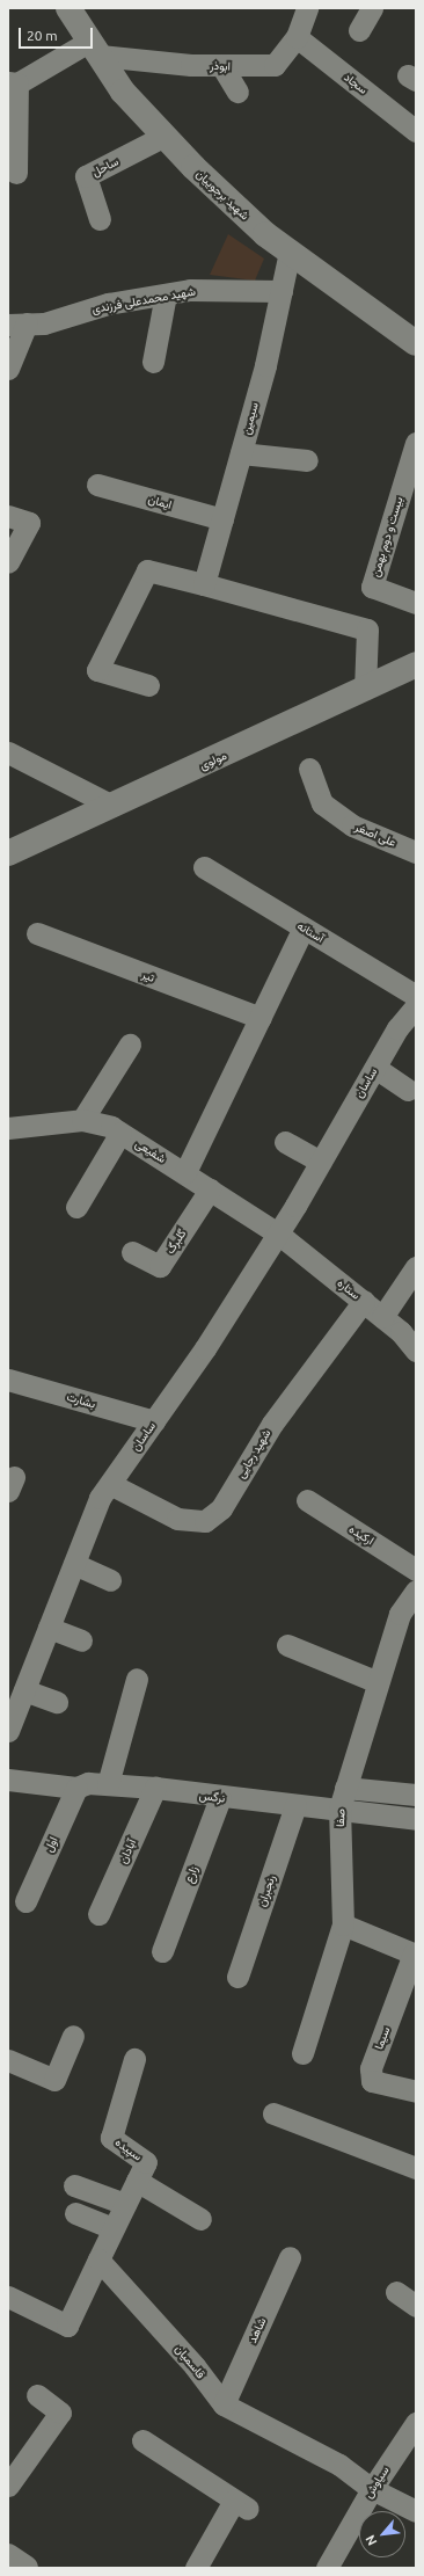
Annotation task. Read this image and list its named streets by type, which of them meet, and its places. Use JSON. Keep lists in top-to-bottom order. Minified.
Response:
{"streets":{"street":["ابوذر","سجاد","ساحل","شهید برجوییان","شهید محمدعلی فرزندی","سیمین","ایمان","بیست و دوم بهمن","مولوی","علی اصغر","آستانه","تیر","ساسان","شفیعی","گلبرگ","ستاره","بشارت","شهید رجایی","ارکیده","نرگس","صفا","اول","آبادان","زارع","رنجبران","سیما","سپیده","شاهد","قاسمیان","سیاوش"]},"crossings":[["ابوذر","سجاد"],["ابوذر","شهید برجوییان"],["ساحل","شهید برجوییان"],["شهید برجوییان","سیمین"],["شهید محمدعلی فرزندی","سیمین"],["سیمین","ایمان"],["آستانه","ساسان"],["ساسان","شفیعی"],["ساسان","ستاره"],["ساسان","بشارت"],["ساسان","شهید رجایی"],["شفیعی","گلبرگ"],["شفیعی","ستاره"],["ستاره","شهید رجایی"],["نرگس","صفا"],["نرگس","اول"],["نرگس","آبادان"],["نرگس","زارع"],["نرگس","رنجبران"],["سپیده","قاسمیان"],["شاهد","قاسمیان"],["قاسمیان","سیاوش"]],"scale_bar":"20 m","north":"bottom left"}
